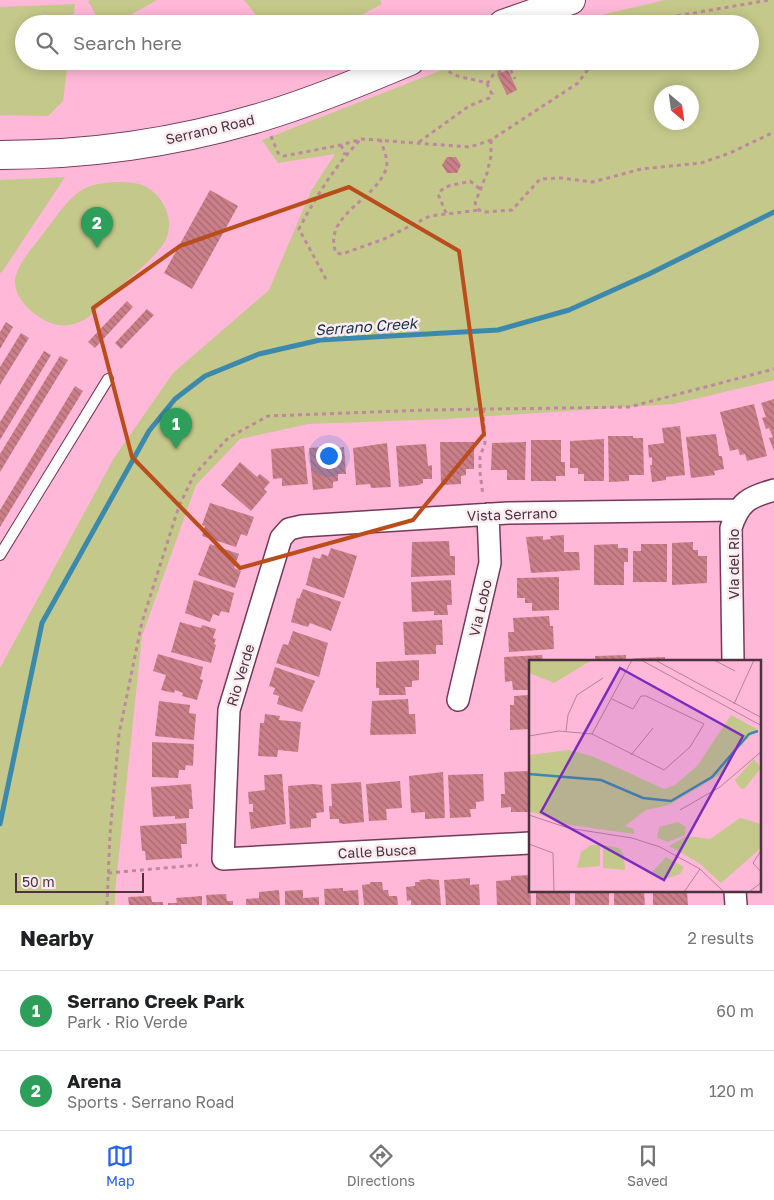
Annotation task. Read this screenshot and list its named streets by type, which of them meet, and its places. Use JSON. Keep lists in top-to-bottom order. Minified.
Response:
{"streets":{"street":["Serrano Road","Vista Serrano","Via del Rio","Via Lobo","Rio Verde","Calle Busca"]},"crossings":[["Vista Serrano","Via del Rio"],["Vista Serrano","Via Lobo"],["Vista Serrano","Rio Verde"],["Rio Verde","Calle Busca"]],"water":["Serrano Creek"],"scale_bar":"50 m","north":"bottom right","page":{"search":"Search here","pins":["2","1"],"scale":"50 m","heading":["Nearby","2 results"],"list":[{"mark":"1","name":"Serrano Creek Park","note":"Park · Rio Verde","value":"60 m"},{"mark":"2","name":"Arena","note":"Sports · Serrano Road","value":"120 m"}],"nav":["Map","Directions","Saved"]}}
